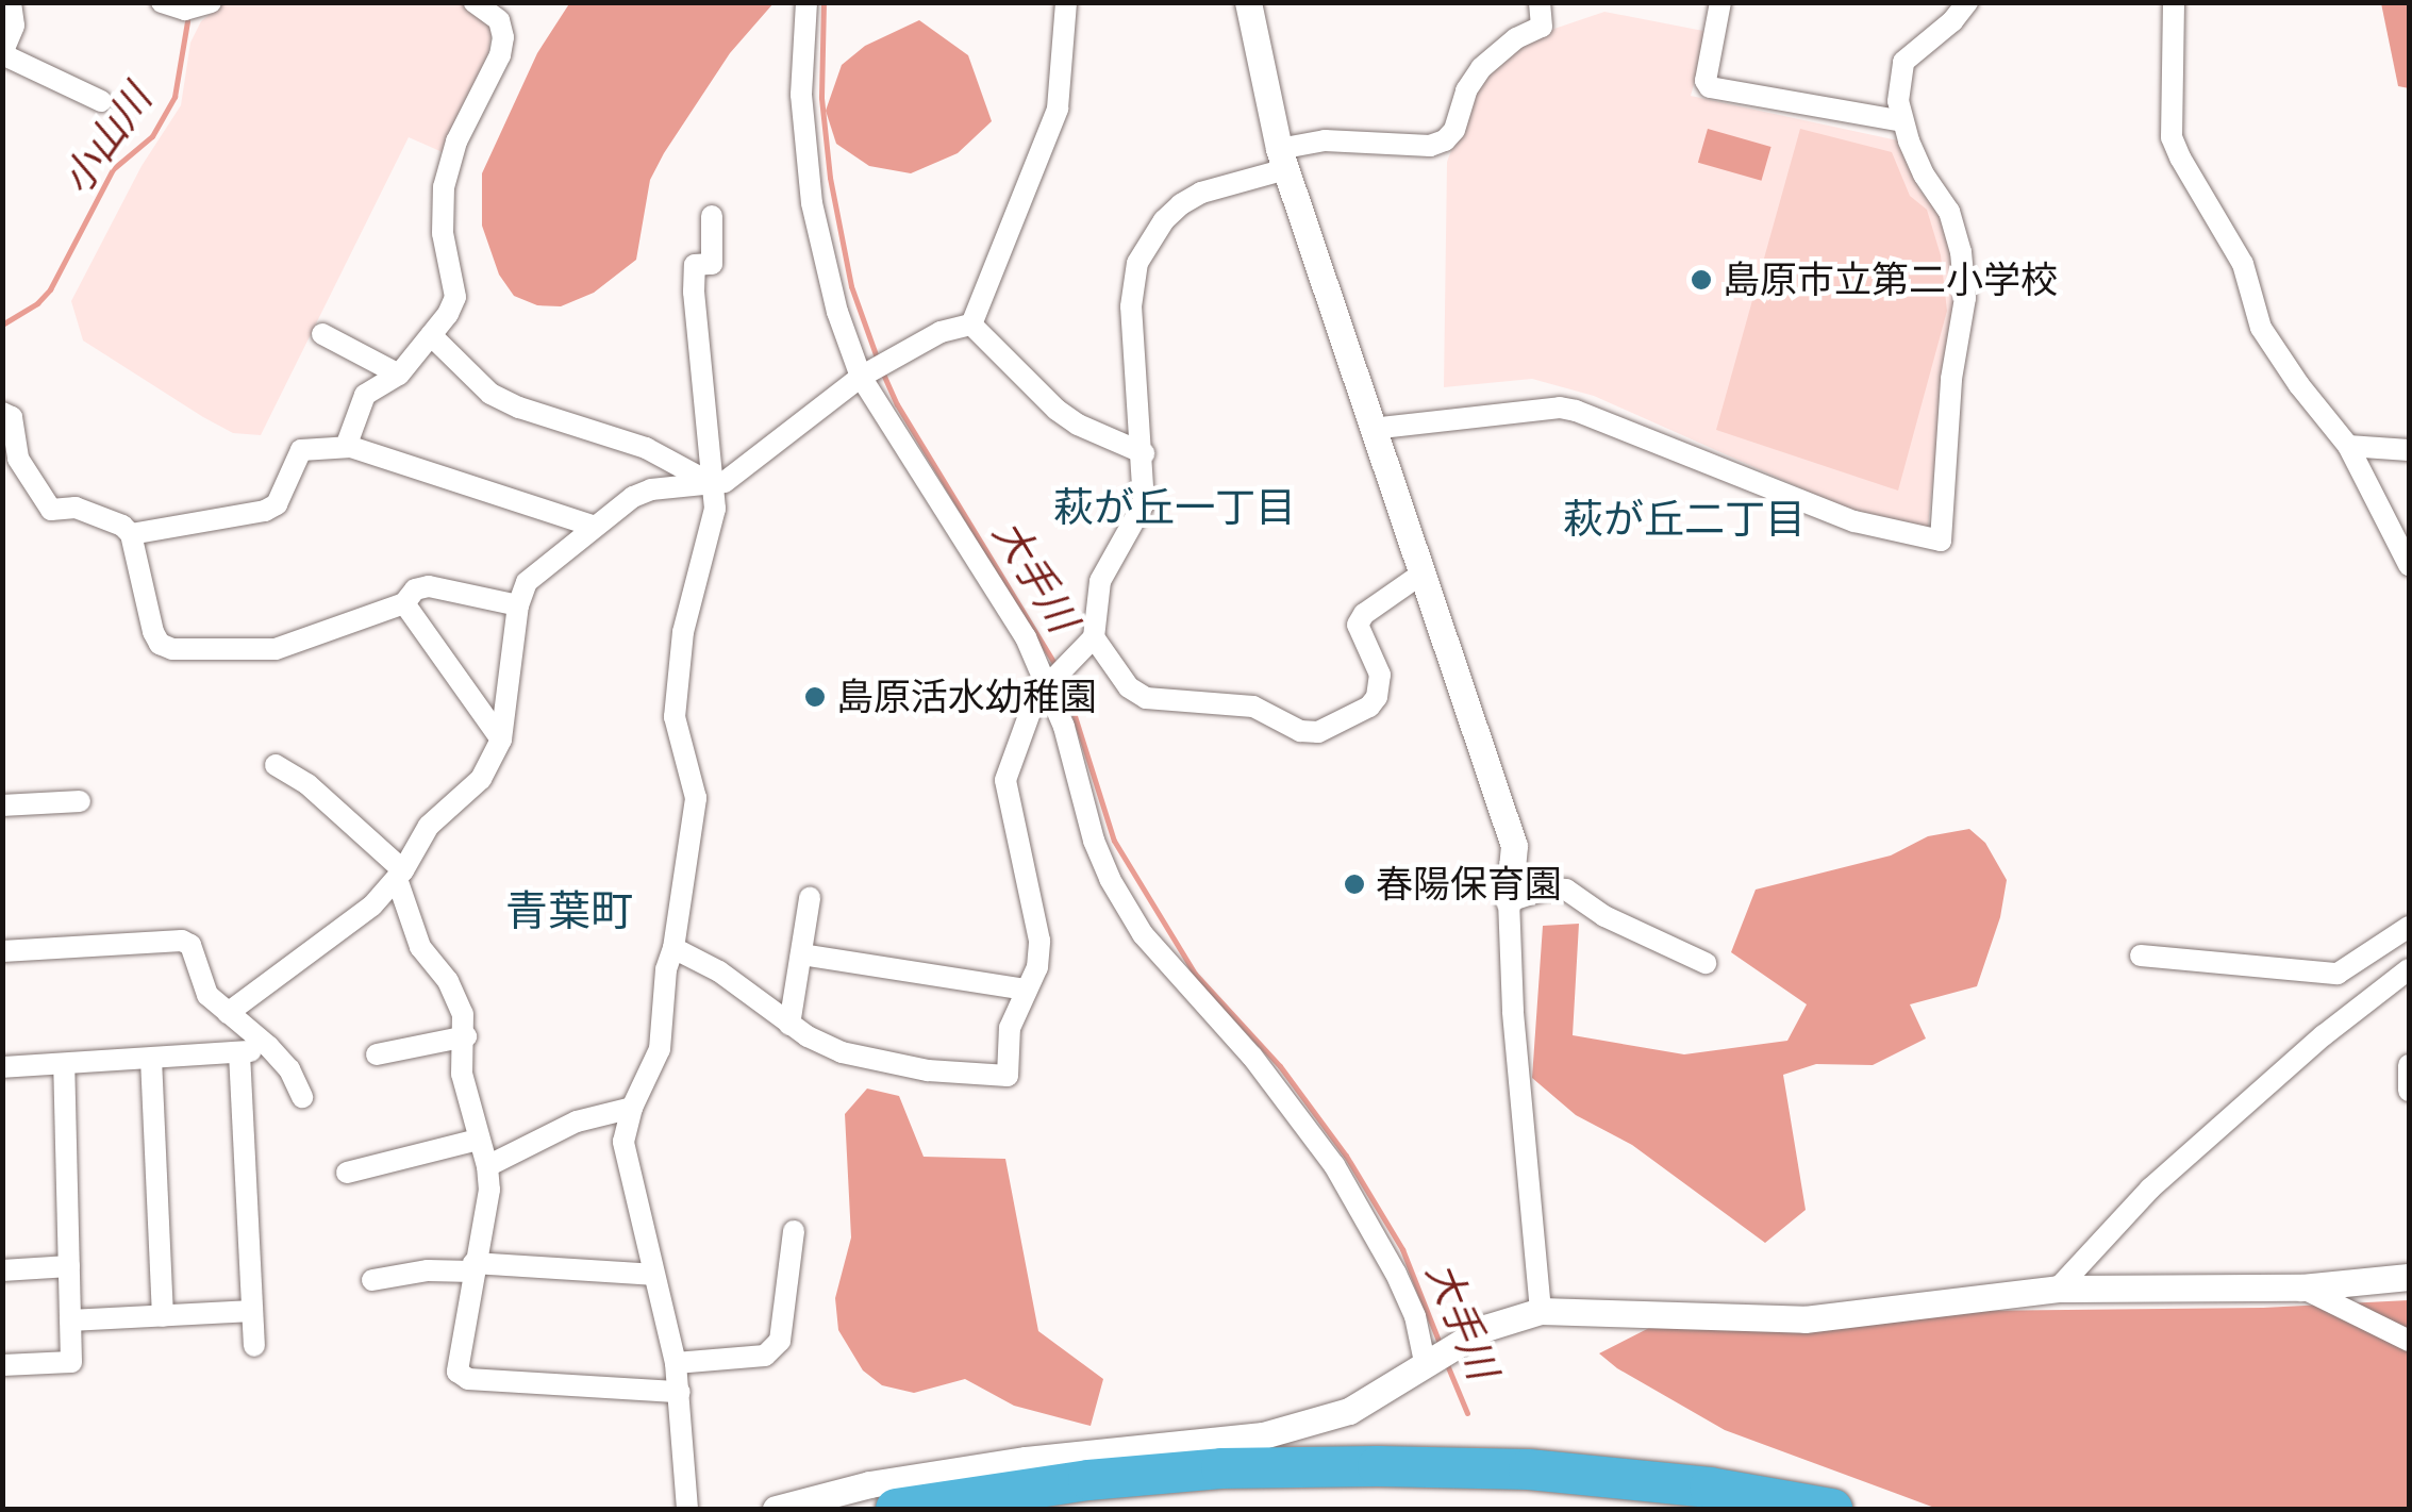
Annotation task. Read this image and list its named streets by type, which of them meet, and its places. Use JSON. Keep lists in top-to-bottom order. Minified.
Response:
{"districts":["萩が丘一丁目","萩が丘二丁目","青葉町"],"water":["小山川","大手川"],"places":["島原市立第二小学校","島原活水幼稚園","春陽保育園"]}
